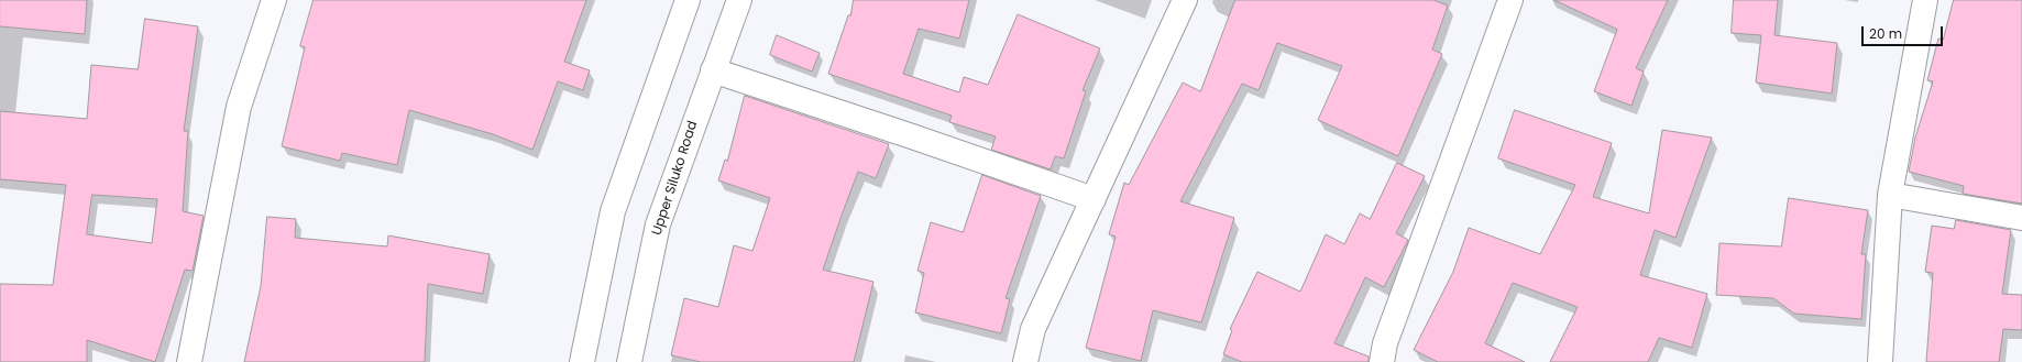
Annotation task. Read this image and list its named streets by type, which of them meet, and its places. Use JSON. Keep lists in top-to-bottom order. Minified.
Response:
{"streets":{"street":["Upper Siluko Road"]},"scale_bar":"20 m"}
